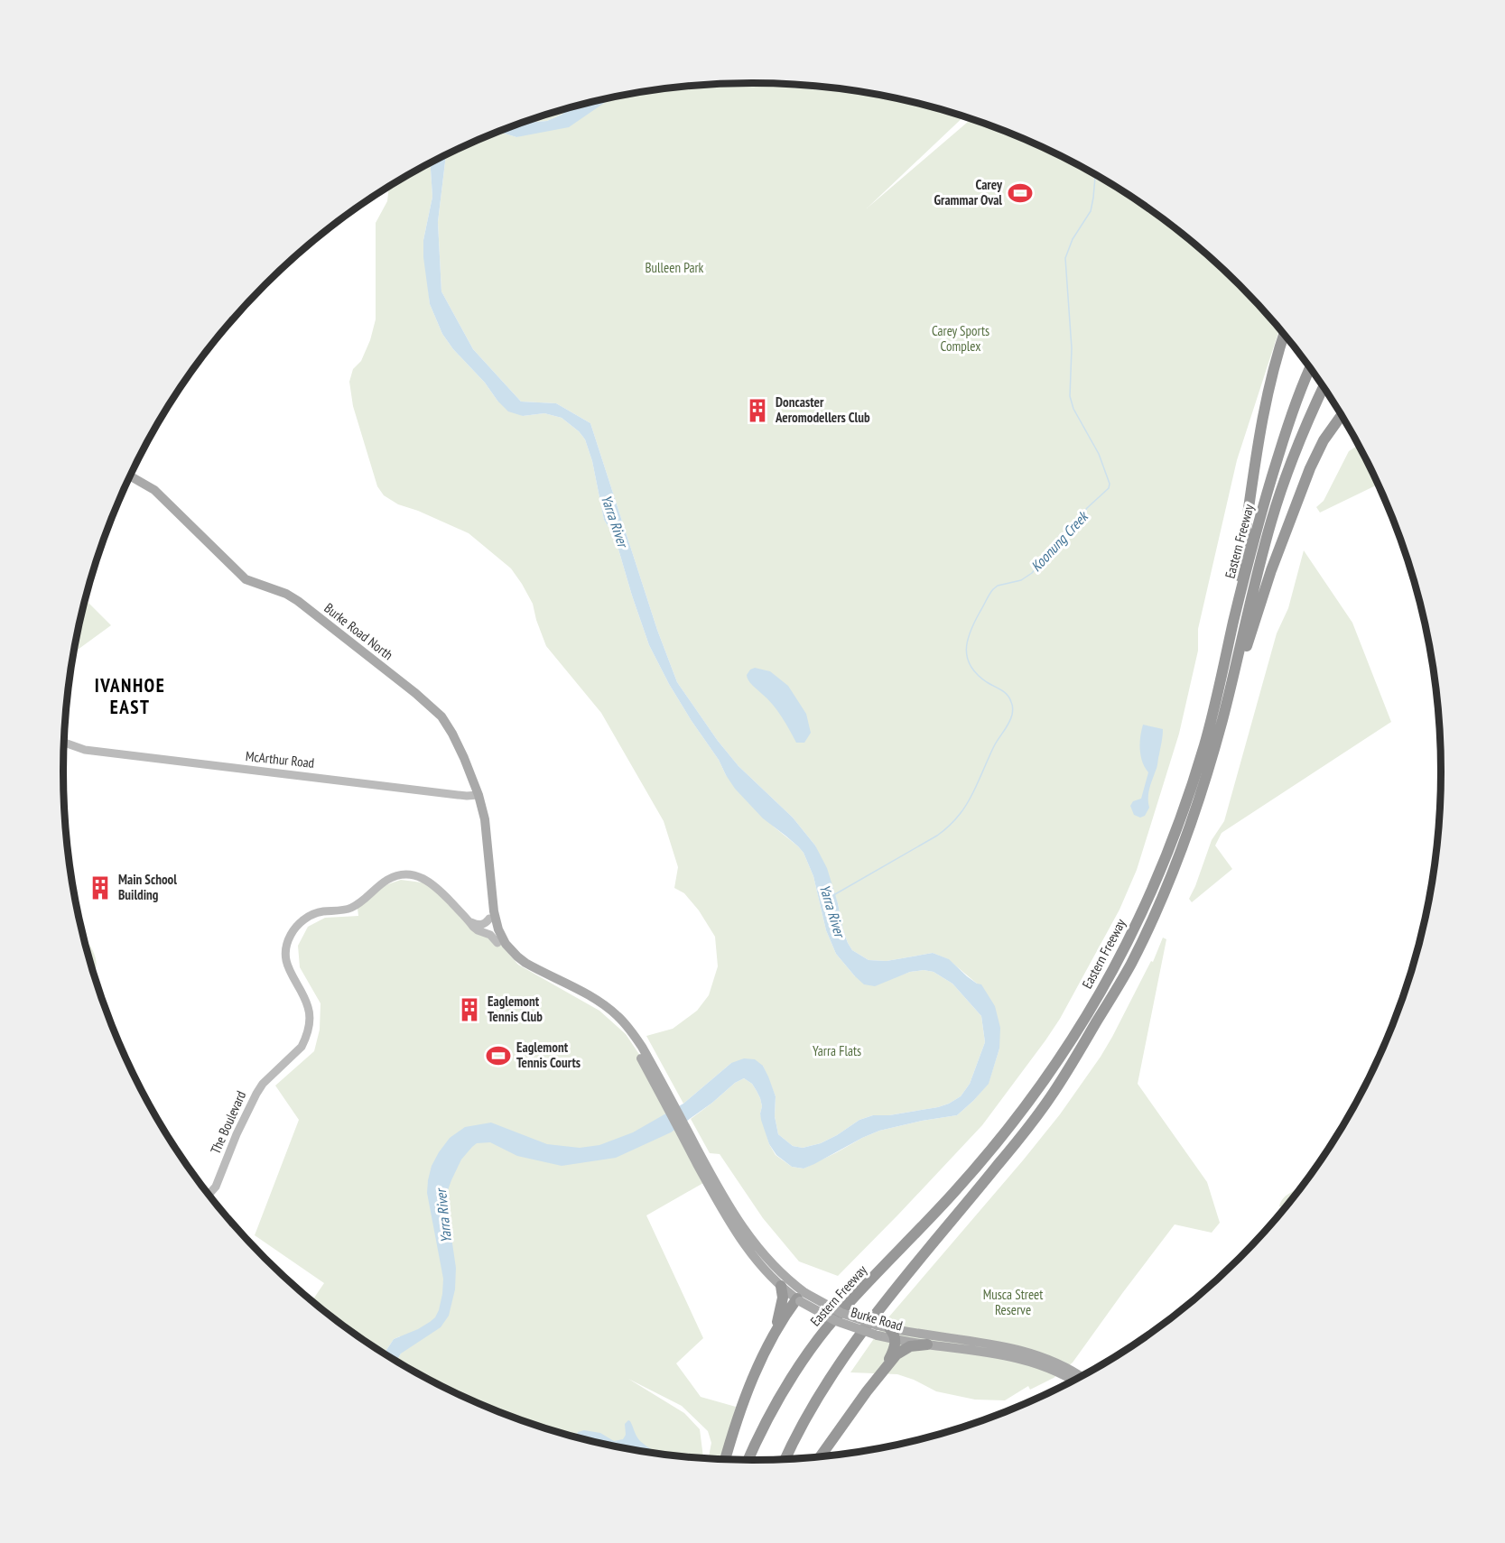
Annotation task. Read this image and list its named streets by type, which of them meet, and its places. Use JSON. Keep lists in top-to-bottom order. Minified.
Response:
{"streets":{"highway":["Eastern Freeway"],"main road":["Burke Road North","Burke Road"],"street":["McArthur Road","The Boulevard"]},"crossings":[["Burke Road North","McArthur Road"],["Burke Road North","The Boulevard"],["Burke Road North","Burke Road"]],"districts":["IVANHOE EAST"],"water":["Yarra River","Koonung Creek"],"parks":["Bulleen Park","Carey Sports Complex","Yarra Flats","Musca Street Reserve"],"places":{"sports":["Carey Grammar Oval","Eaglemont Tennis Courts"],"building":["Doncaster Aeromodellers Club","Main School Building","Eaglemont Tennis Club"]}}
